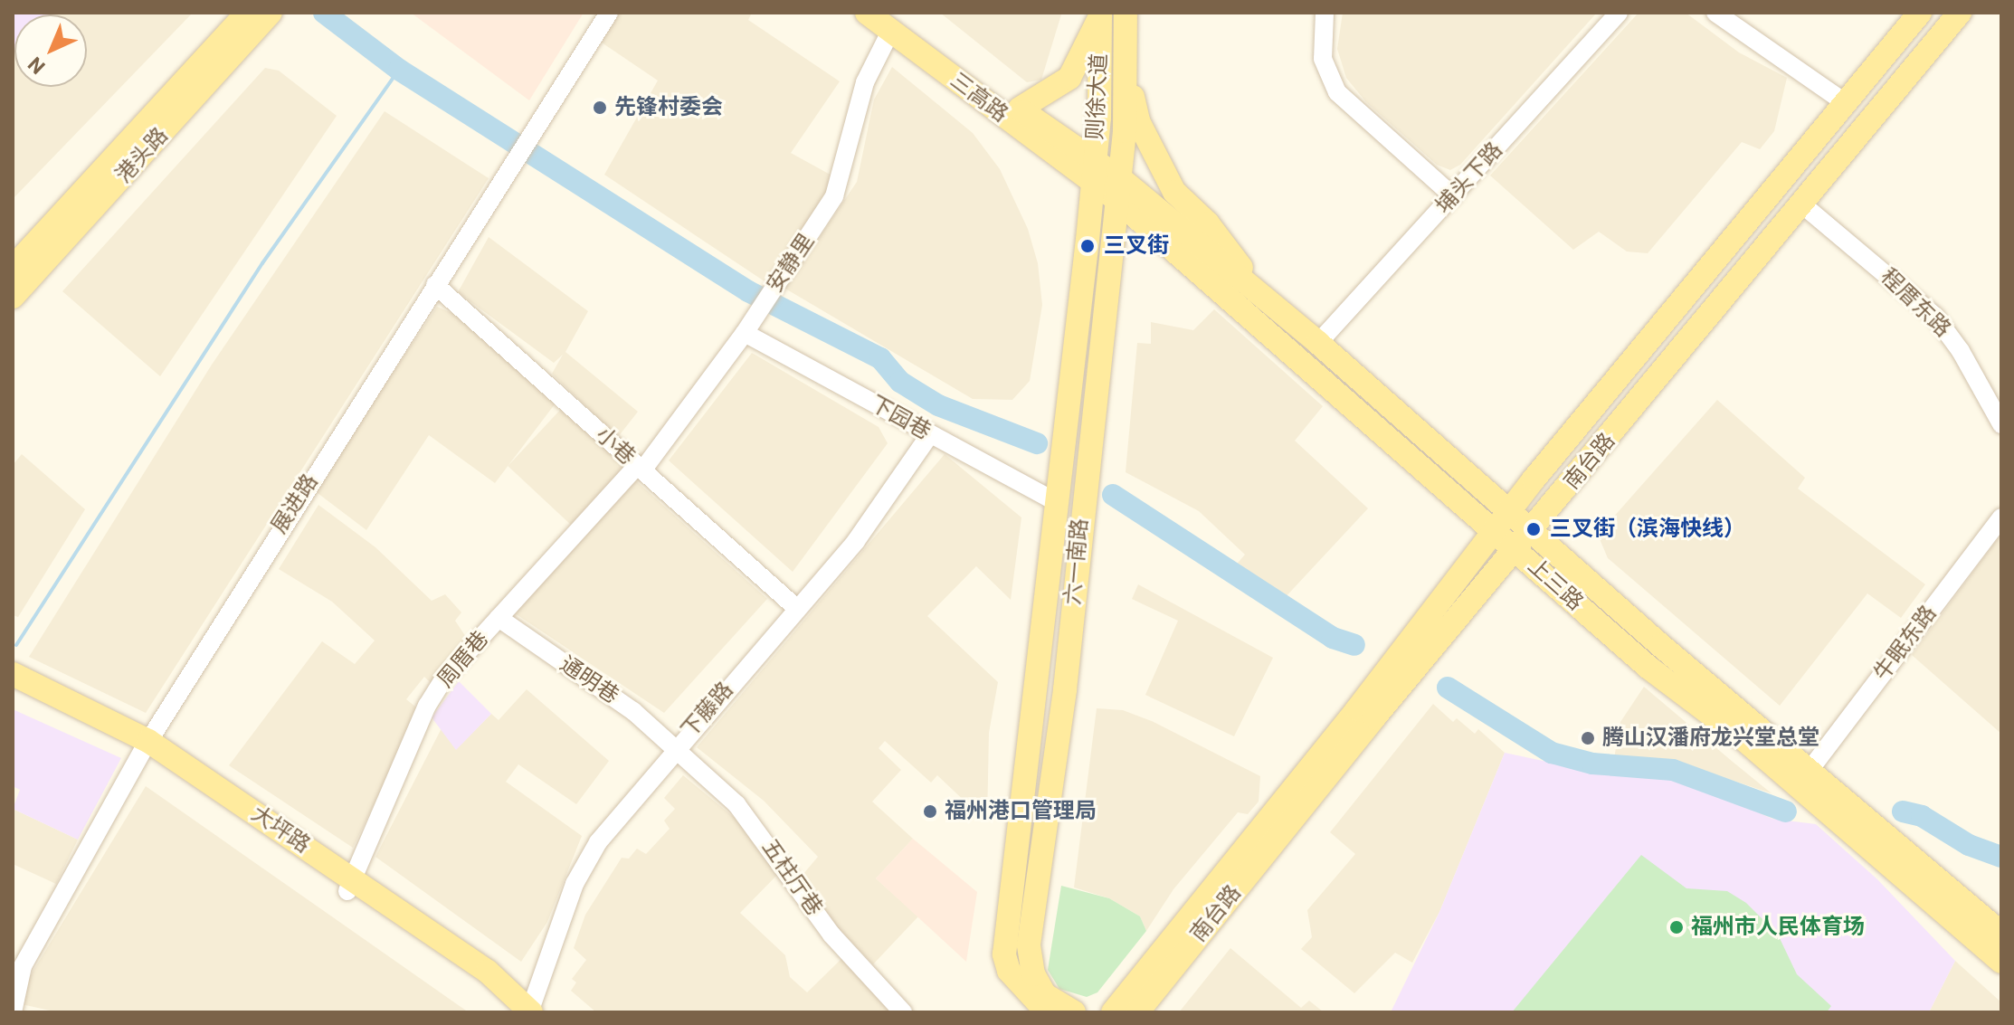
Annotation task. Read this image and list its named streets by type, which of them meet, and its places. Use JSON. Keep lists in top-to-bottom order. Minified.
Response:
{"streets":{"main road":["则徐大道","三高路","港头路","南台路","六一南路","上三路"],"street":["埔头下路","安静里","程厝东路","下园巷","小巷","展进路","牛眠东路","周厝巷","通明巷","下藤路","五柱厅巷"]},"crossings":[["则徐大道","三高路"],["则徐大道","下园巷"],["则徐大道","六一南路"],["则徐大道","上三路"],["三高路","安静里"],["埔头下路","上三路"],["安静里","下园巷"],["安静里","小巷"],["安静里","周厝巷"],["程厝东路","南台路"],["下园巷","六一南路"],["下园巷","下藤路"],["小巷","展进路"],["小巷","周厝巷"],["小巷","下藤路"],["南台路","上三路"],["六一南路","上三路"],["上三路","牛眠东路"],["周厝巷","通明巷"],["通明巷","下藤路"],["通明巷","五柱厅巷"],["下藤路","五柱厅巷"]],"places":["先锋村委会","三叉街","三叉街（滨海快线）","腾山汉潘府龙兴堂总堂","福州港口管理局","福州市人民体育场"],"north":"bottom left"}
